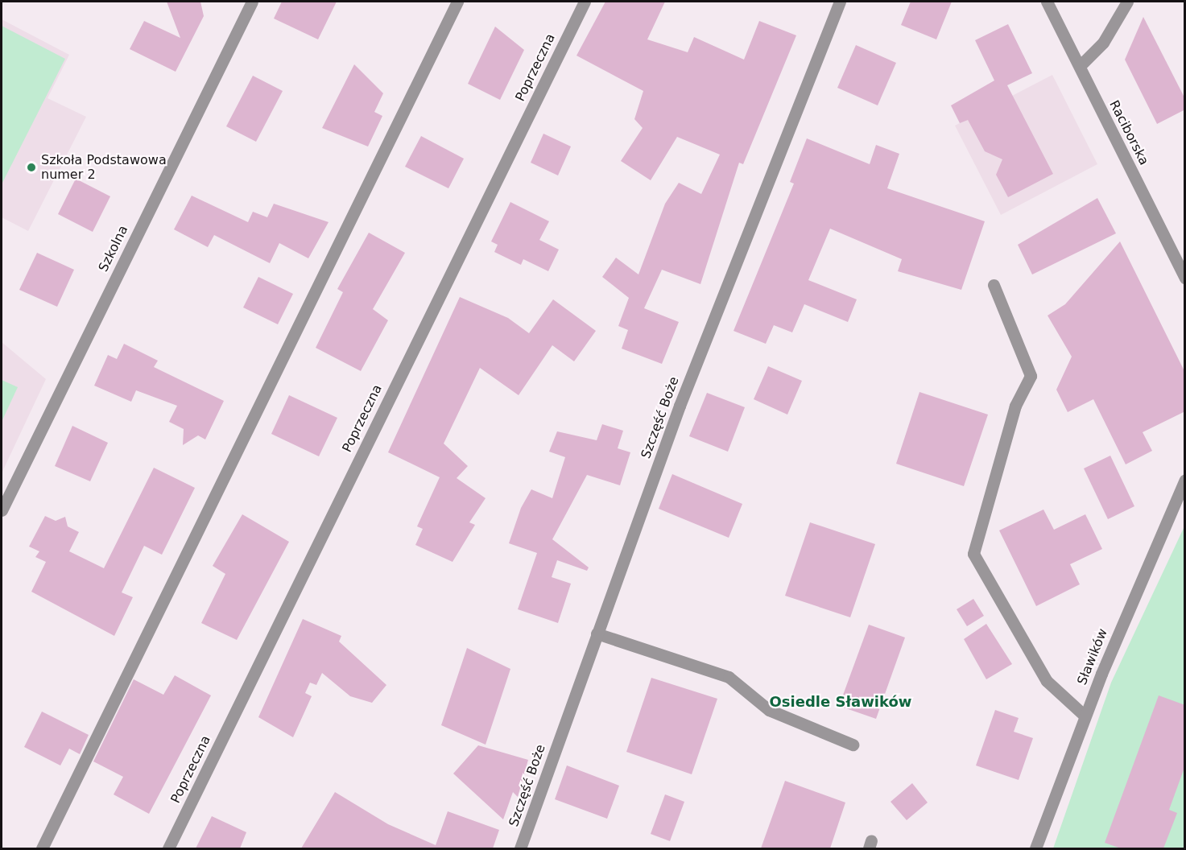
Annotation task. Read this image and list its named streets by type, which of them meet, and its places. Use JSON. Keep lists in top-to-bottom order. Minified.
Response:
{"streets":{"street":["Poprzeczna","Raciborska","Szkolna","Szczęść Boże","Sławików"]},"districts":["Osiedle Sławików"],"places":["Szkoła Podstawowa numer 2"]}
